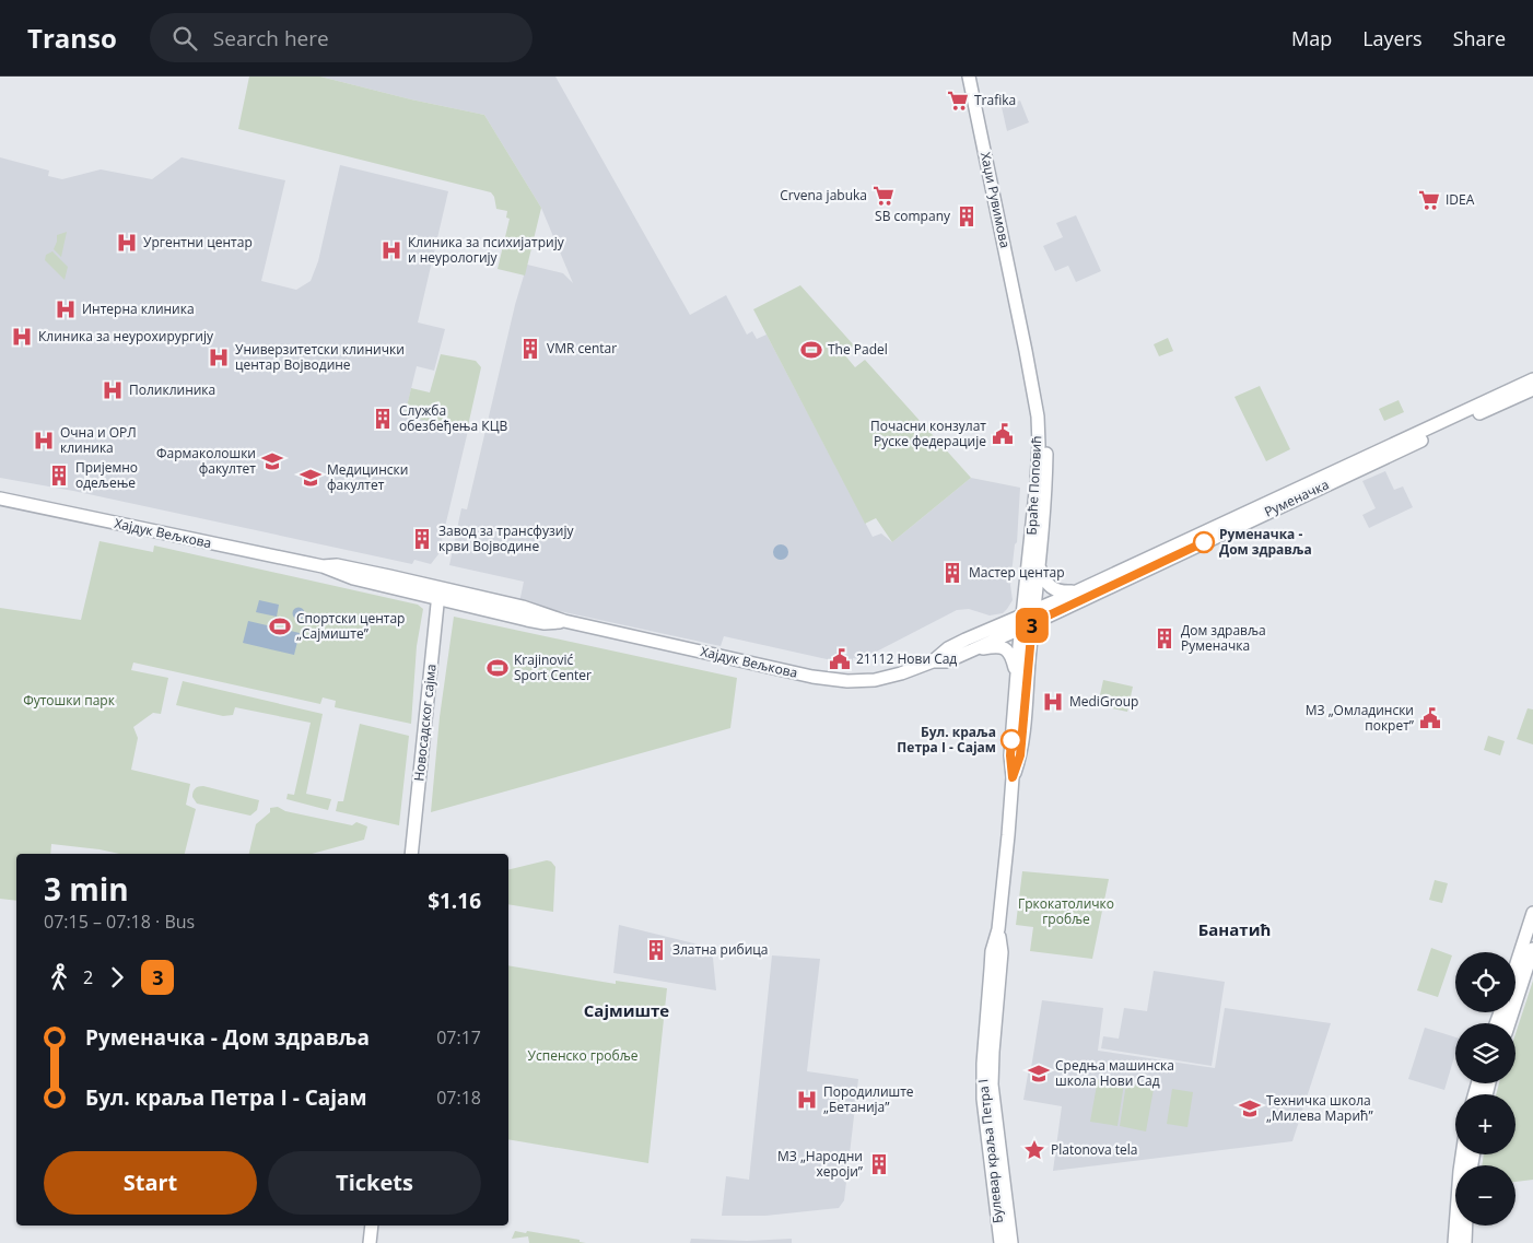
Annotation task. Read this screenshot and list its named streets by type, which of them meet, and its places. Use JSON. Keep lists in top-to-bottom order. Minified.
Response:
{"streets":{"street":["Хаџи Рувимова","Браће Поповић","Руменачка","Хајдук Вељкова","Новосадског сајма","Булевар краља Петра I"]},"crossings":[["Хаџи Рувимова","Браће Поповић"],["Браће Поповић","Руменачка"],["Браће Поповић","Хајдук Вељкова"],["Браће Поповић","Булевар краља Петра I"],["Руменачка","Хајдук Вељкова"],["Руменачка","Булевар краља Петра I"],["Хајдук Вељкова","Новосадског сајма"],["Хајдук Вељкова","Булевар краља Петра I"]],"districts":["Банатић","Сајмиште"],"parks":["Футошки парк","Гркокатоличко гробље","Успенско гробље"],"places":{"supermarket":["Trafika","Crvena jabuka","IDEA"],"building":["SB company","VMR centar","Служба обезбеђења КЦВ","Пријемно одељење","Завод за трансфузију крви Војводине","Мастер центар","Дом здравља Руменачка","Златна рибица","МЗ „Народни хероји”"],"hospital":["Ургентни центар","Клиника за психијатрију и неурологију","Интерна клиника","Клиника за неурохирургију","Универзитетски клинички центар Војводине","Поликлиника","Очна и ОРЛ клиника","MediGroup","Породилиште „Бетанија”"],"sports":["The Padel","Спортски центар „Сајмиште”","Krajinović Sport Center"],"public building":["Почасни конзулат Руске федерације","21112 Нови Сад","МЗ „Омладински покрет”"],"school or university":["Фармаколошки факултет","Медицински факултет","Средња машинска школа Нови Сад","Техничка школа „Милева Марић”"],"other":["Руменачка - Дом здравља","Бул. краља Петра I - Сајам"],"place":["Platonova tela"]},"lines":["bus line 3"],"page":{"header":"Transo","search":"Search here","nav":["Map","Layers","Share"],"on_map":"3","heading":["3 min","07:15 – 07:18 · Bus","$1.16"],"legs":["2","3"],"map_buttons":["+","−"],"list":[{"name":"Руменачка - Дом здравља","value":"07:17"},{"name":"Бул. краља Петра I - Сајам","value":"07:18"}],"buttons":["Start","Tickets"]}}
